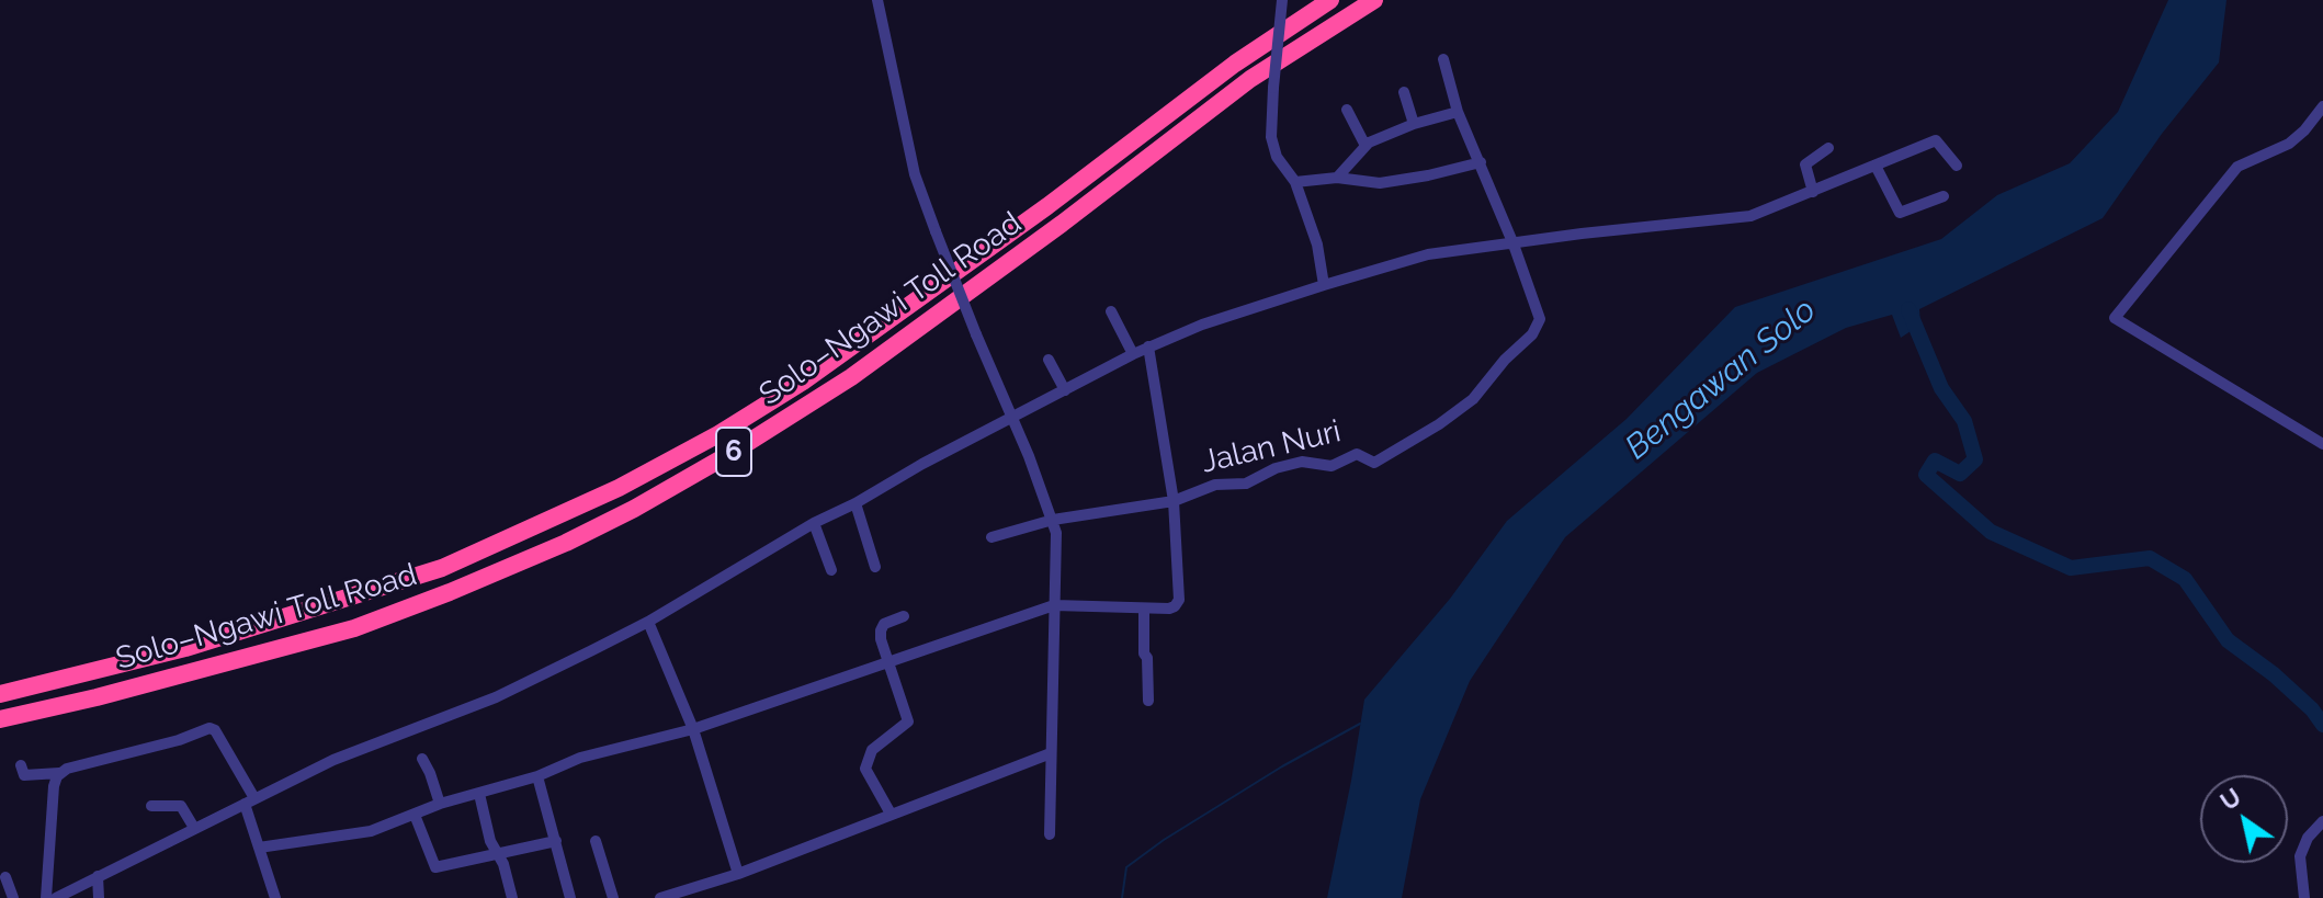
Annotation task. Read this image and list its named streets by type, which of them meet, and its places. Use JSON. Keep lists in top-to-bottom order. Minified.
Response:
{"streets":{"highway":["Solo–Ngawi Toll Road","6"],"street":["Jalan Nuri"]},"water":["Bengawan Solo"],"north":"top left"}
